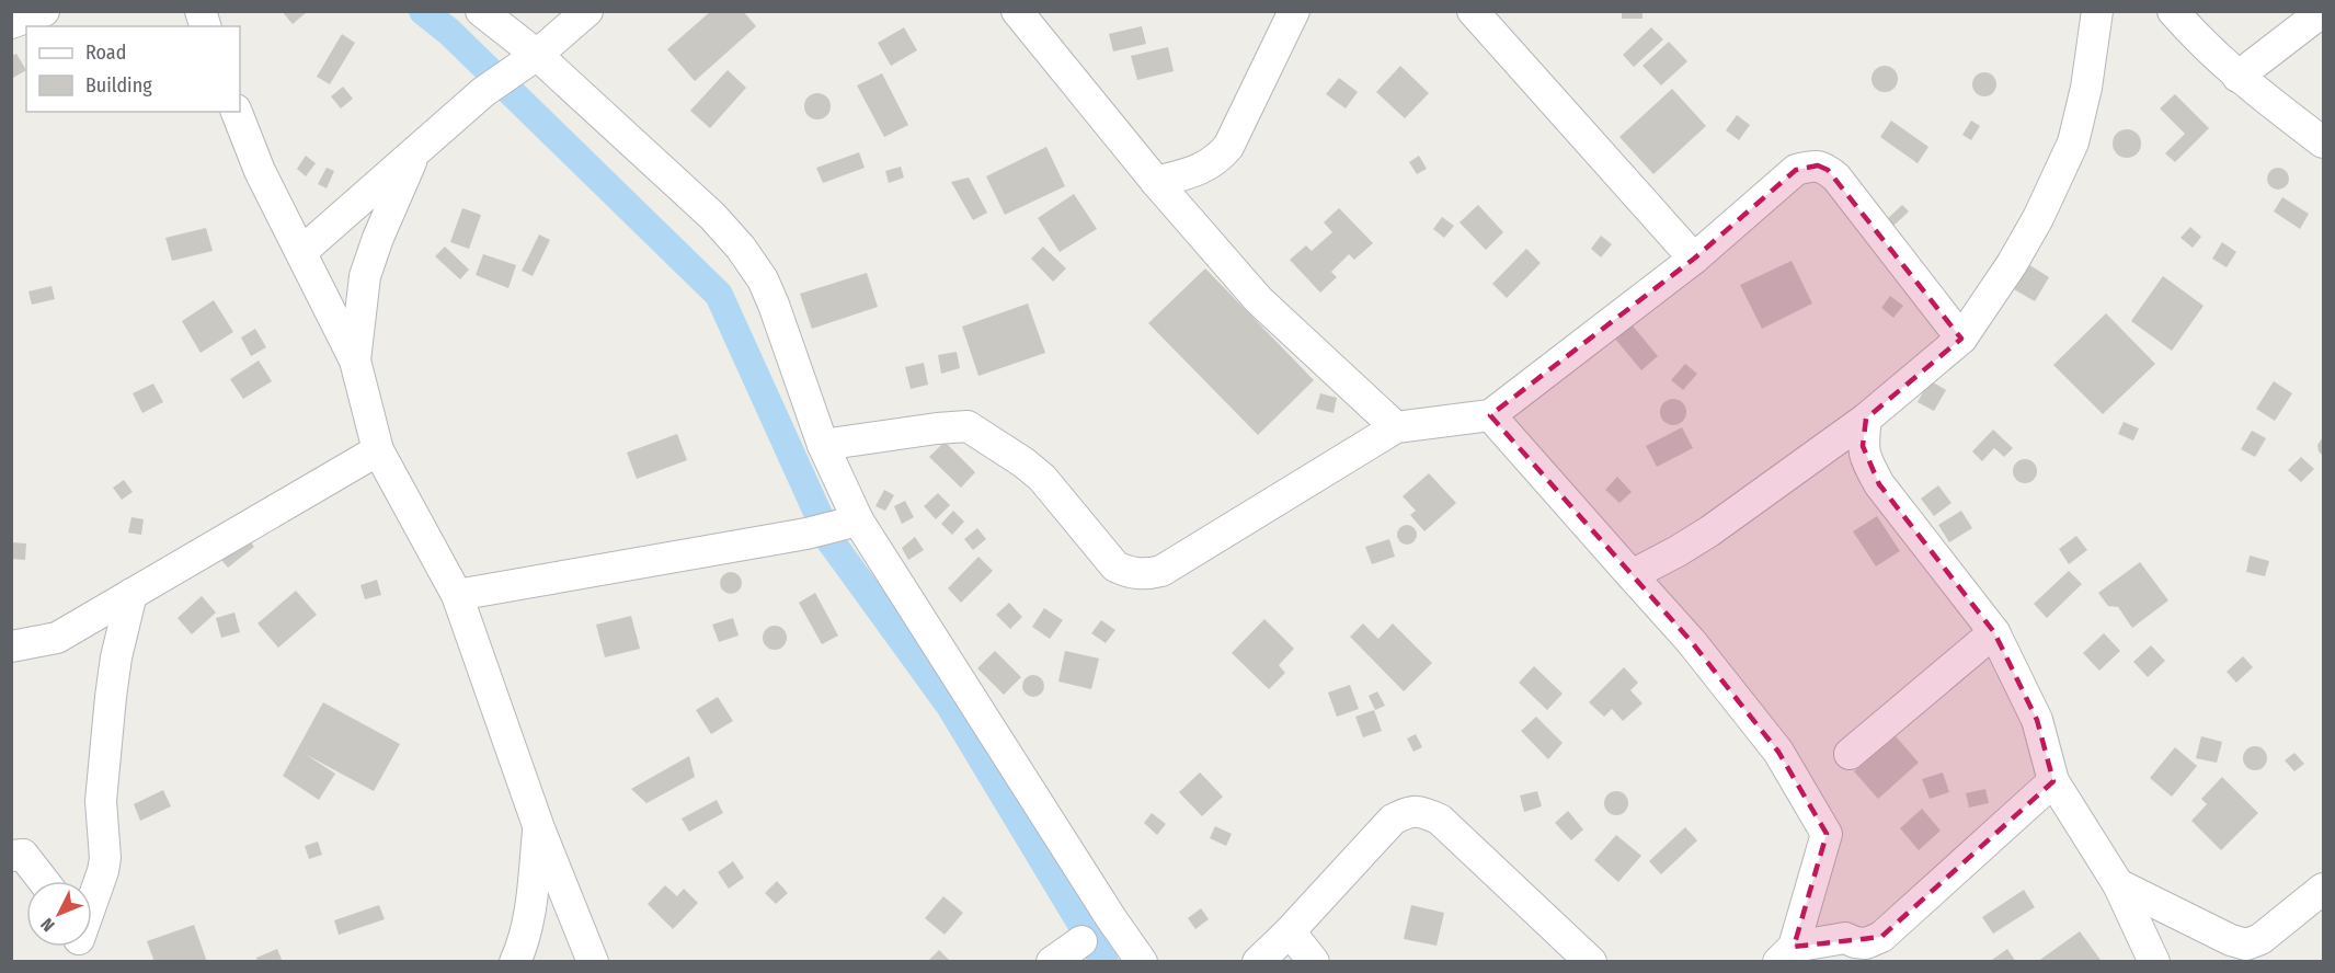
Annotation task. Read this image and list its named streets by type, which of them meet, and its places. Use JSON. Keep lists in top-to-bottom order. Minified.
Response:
{"legend":["Road","Building"],"north":"bottom left"}
